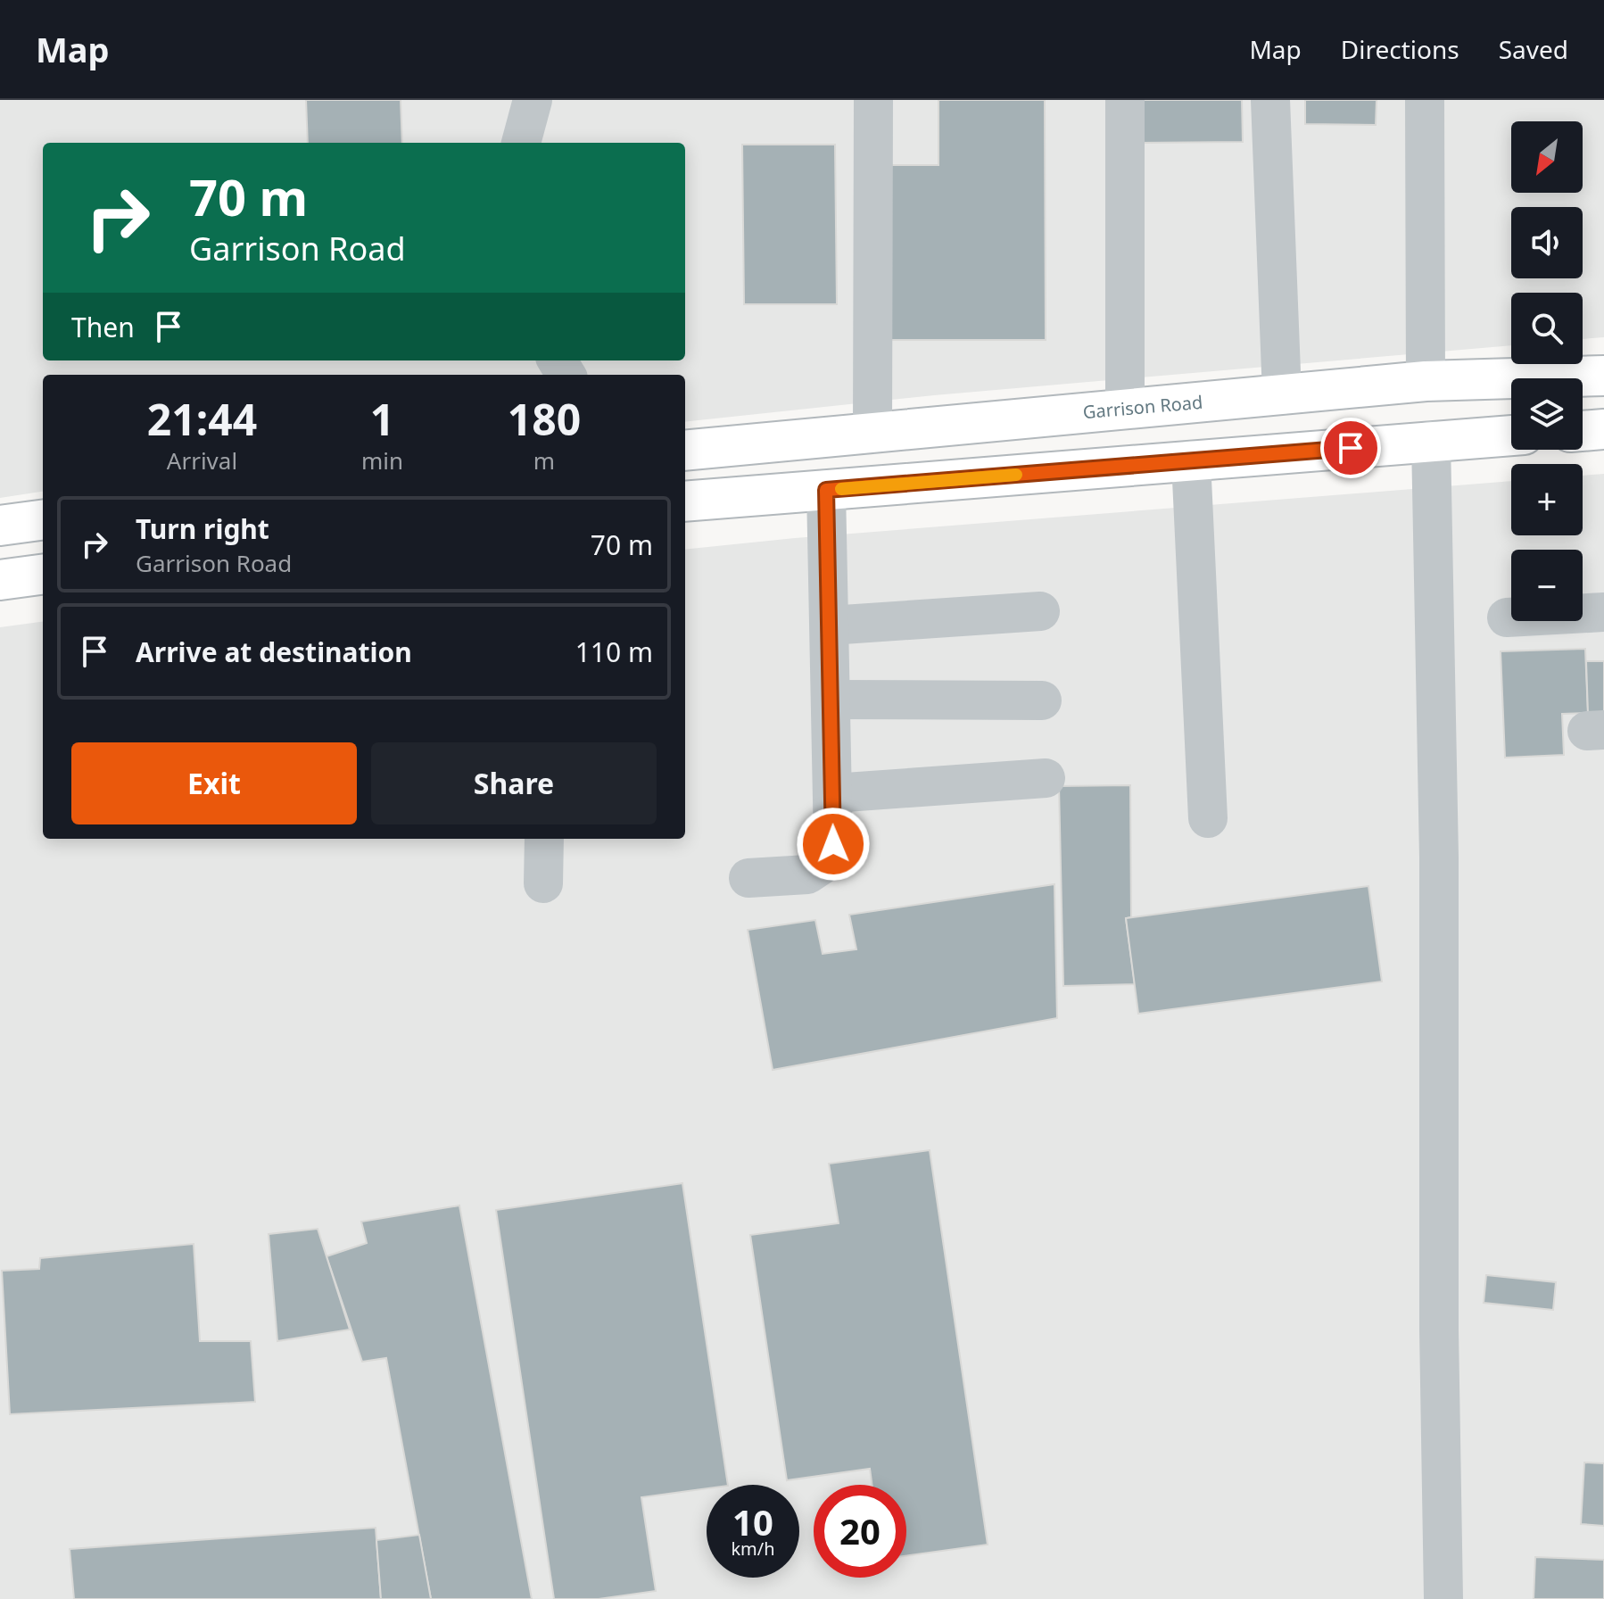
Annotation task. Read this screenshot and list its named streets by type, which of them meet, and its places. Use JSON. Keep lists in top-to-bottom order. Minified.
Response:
{"streets":{"main road":["Garrison Road"]},"north":"bottom left","page":{"header":"Map","nav":["Map","Directions","Saved"],"map_buttons":["+","−"],"turn":["70 m","Garrison Road"],"then":"Then","eta":["21:44","Arrival","1","min","180","m"],"list":[{"name":"Turn right","note":"Garrison Road","value":"70 m"},{"name":"Arrive at destination","value":"110 m"}],"buttons":["Exit","Share"],"speed":"10 km/h","limit":"20"}}
